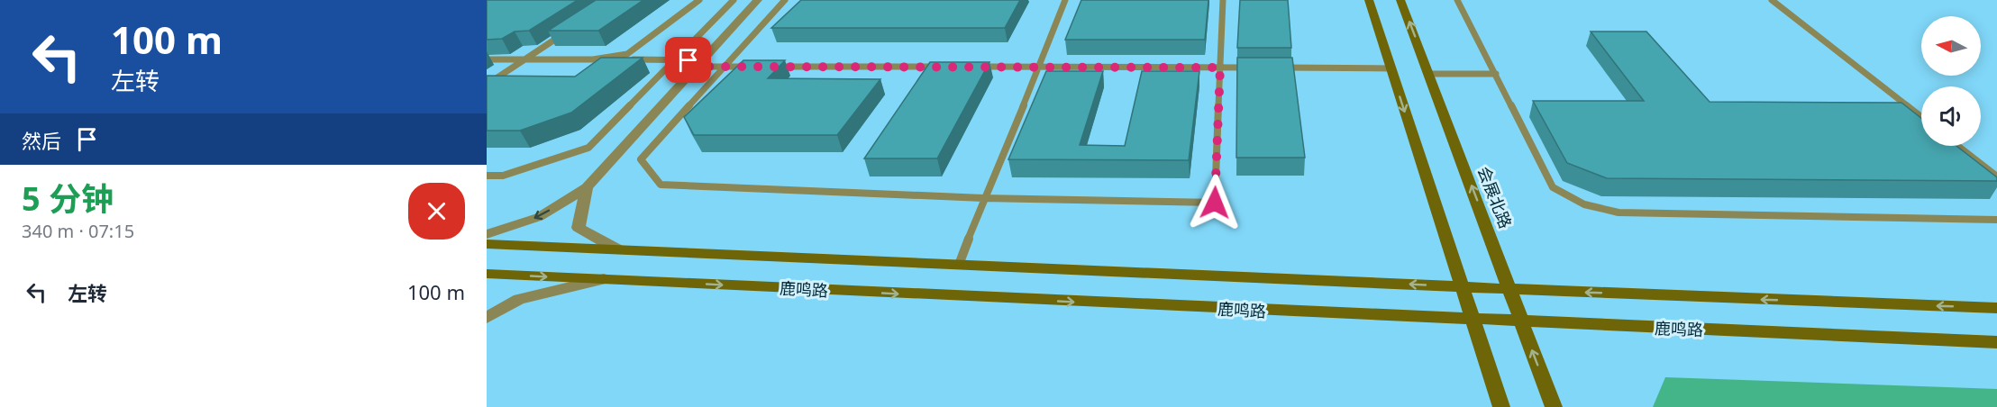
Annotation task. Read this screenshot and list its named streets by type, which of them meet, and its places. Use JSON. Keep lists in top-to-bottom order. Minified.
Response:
{"streets":{"main road":["会展北路","鹿鸣路"]},"crossings":[["会展北路","鹿鸣路"]],"north":"left","page":{"turn":["100 m","左转"],"then":"然后","heading":["5 分钟","340 m · 07:15"],"list":[{"name":"左转","value":"100 m"}]}}
